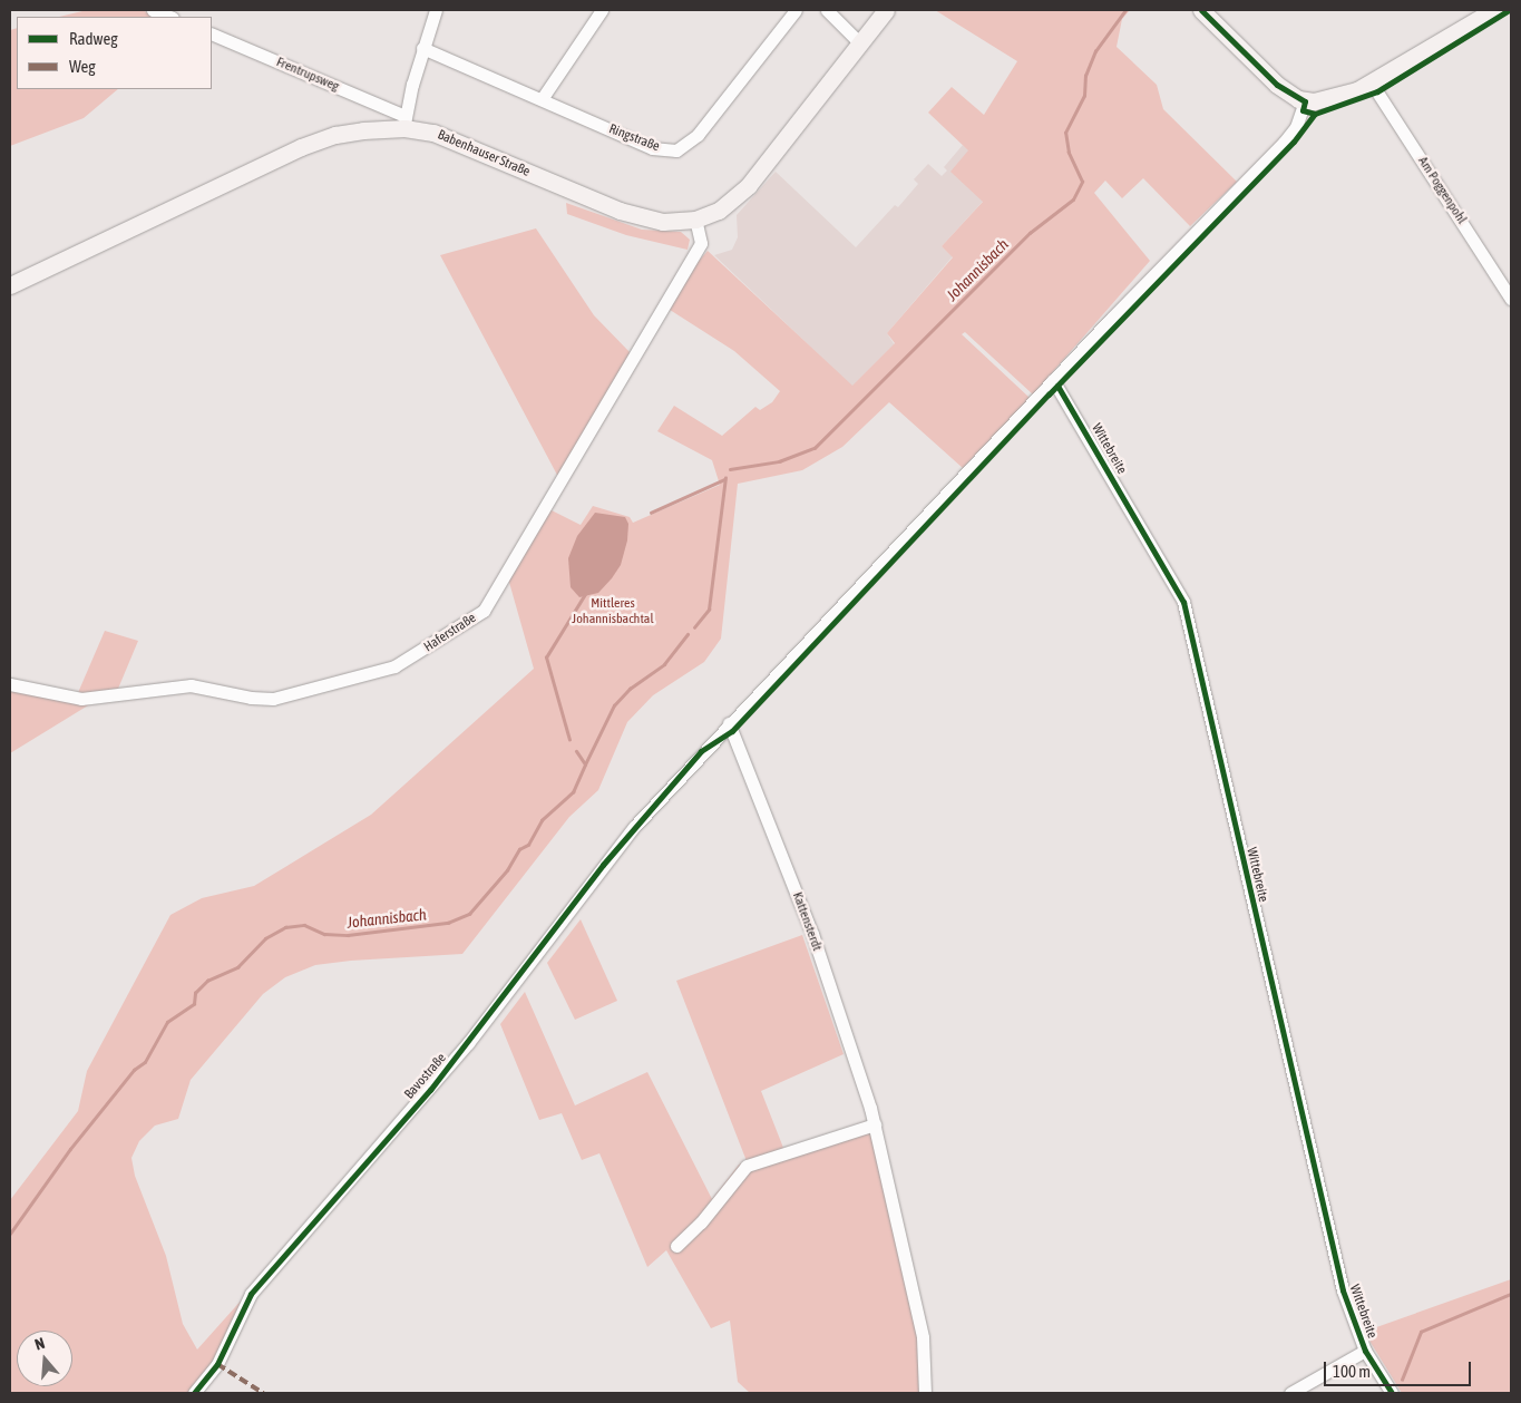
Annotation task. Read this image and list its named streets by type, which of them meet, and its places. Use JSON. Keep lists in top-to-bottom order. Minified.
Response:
{"streets":{"main road":["Babenhauser Straße"],"street":["Frentrupsweg","Ringstraße","Am Poggenpohl","Wittebreite","Haferstraße","Kattensterdt","Bavostraße"]},"crossings":[["Frentrupsweg","Babenhauser Straße"],["Babenhauser Straße","Haferstraße"],["Wittebreite","Bavostraße"],["Kattensterdt","Bavostraße"]],"water":["Johannisbach"],"parks":["Mittleres Johannisbachtal"],"legend":["Radweg","Weg"],"scale_bar":"100 m","north":"top"}
